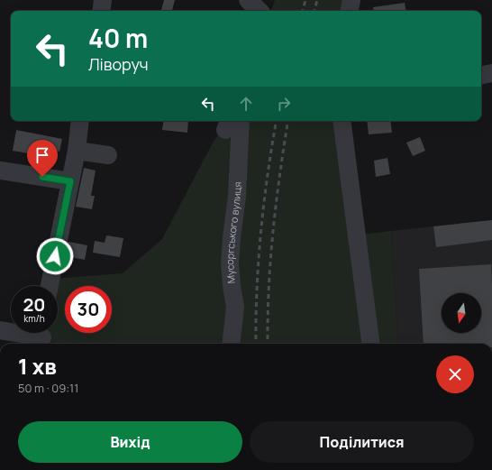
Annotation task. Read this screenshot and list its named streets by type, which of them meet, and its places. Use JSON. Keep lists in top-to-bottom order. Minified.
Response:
{"streets":{"street":["Мусоргського вулиця"]},"north":"bottom","page":{"turn":["40 m","Ліворуч"],"speed":"20 km/h","limit":"30","heading":["1 хв","50 m · 09:11"],"buttons":["Вихід","Поділитися"]}}
